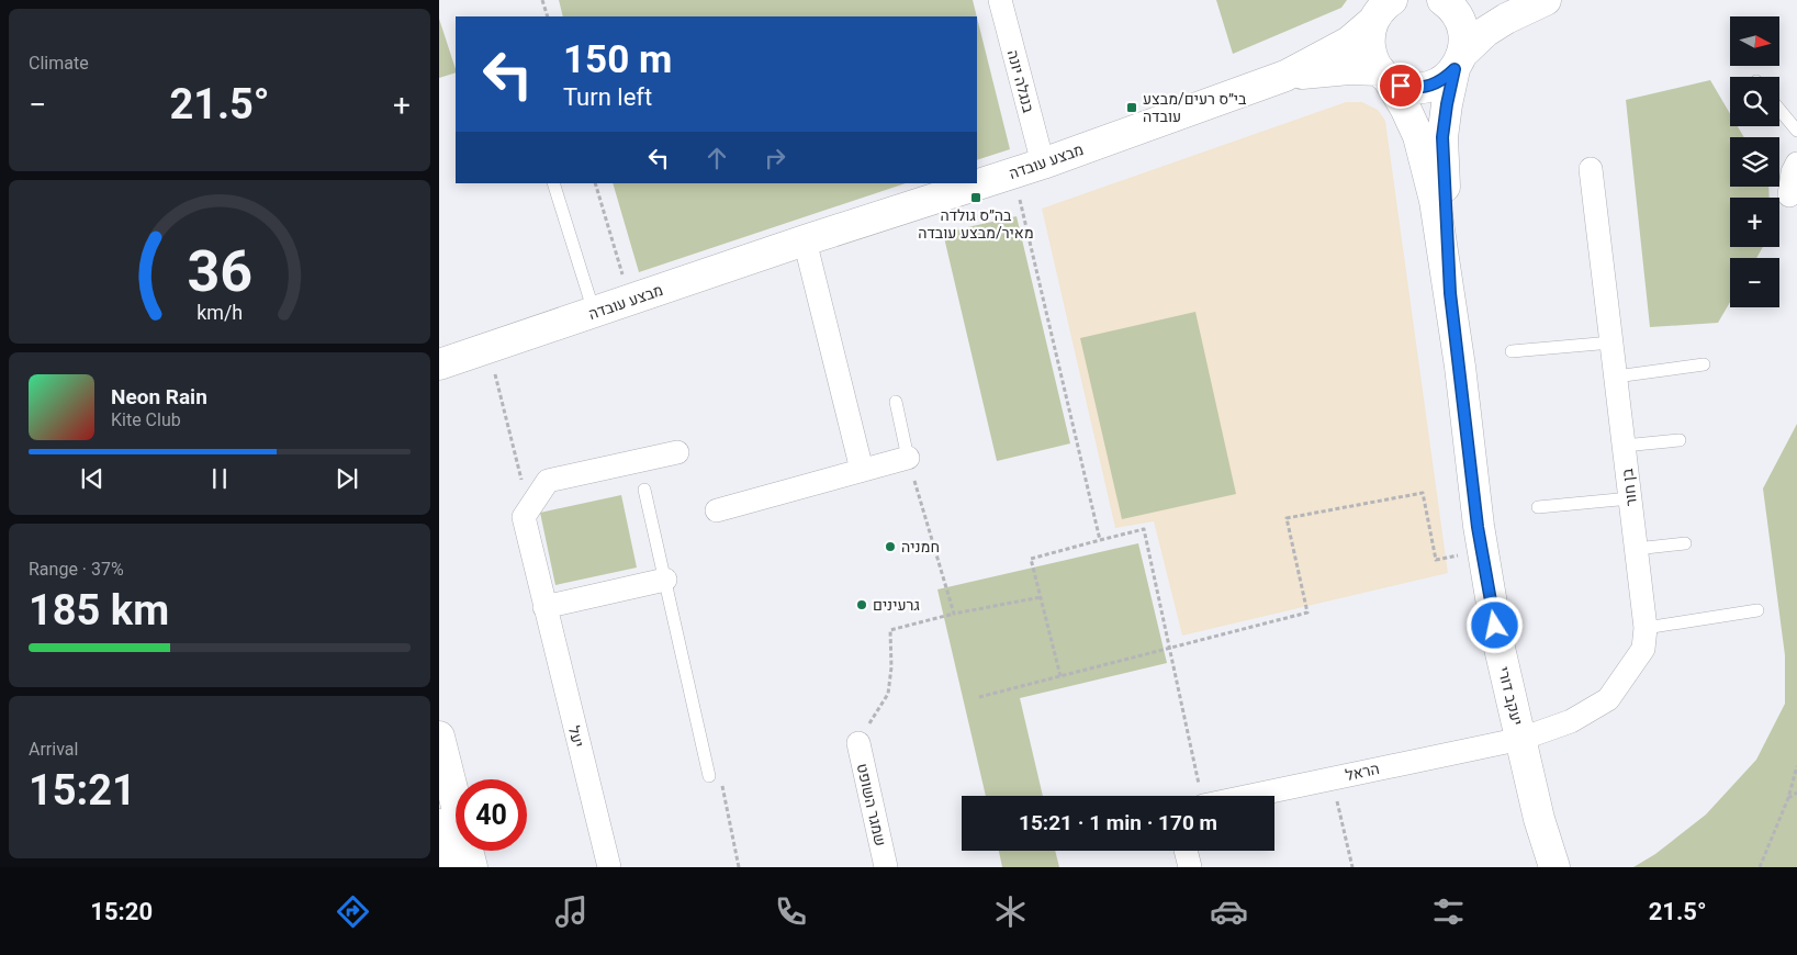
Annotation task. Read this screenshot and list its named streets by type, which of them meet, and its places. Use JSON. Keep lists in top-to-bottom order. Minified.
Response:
{"streets":{"street":["בנגלה יונה","מבצע עובדה","בן חור","יעקב דורי","יעל","הראל","שמגר השופט"]},"crossings":[["בנגלה יונה","מבצע עובדה"],["מבצע עובדה","יעקב דורי"],["בן חור","יעקב דורי"],["בן חור","הראל"],["יעקב דורי","הראל"]],"places":{"transit":["בי״ס רעים/מבצע עובדה","בה״ס גולדה מאיר/מבצע עובדה"],"other":["חמניה","גרעינים"]},"north":"right","page":{"tile":["Climate",["Range · 37%","185 km"],["Arrival","15:21"]],"map_buttons":["+","−"],"turn":["150 m","Turn left"],"heat":["−","21.5°","+"],"song":["Neon Rain","Kite Club"],"limit":"40","trip":"15:21 · 1 min · 170 m","tabs":["15:20","21.5°"],"gauge":["36","km/h"]}}
